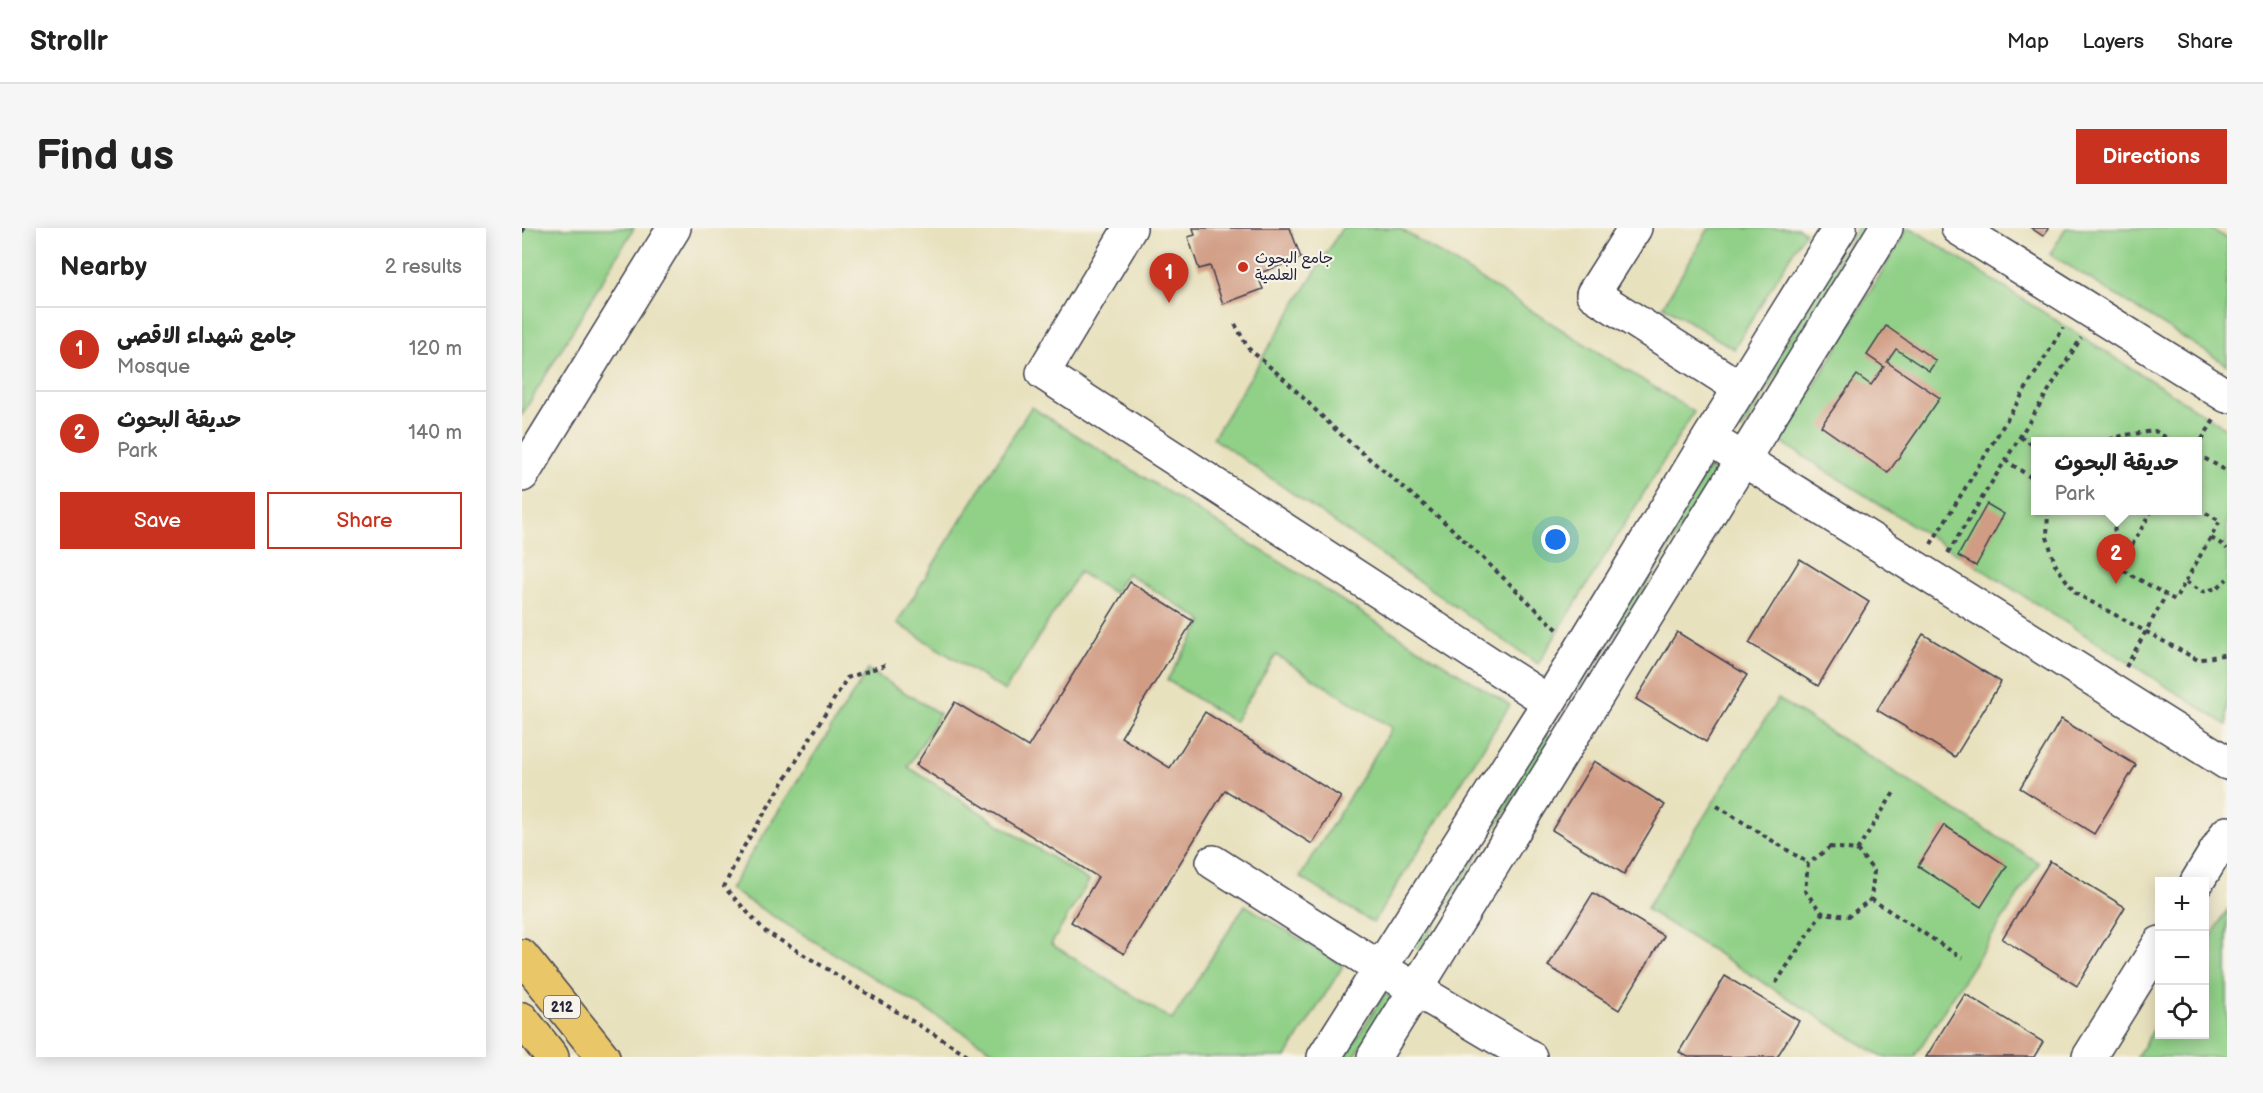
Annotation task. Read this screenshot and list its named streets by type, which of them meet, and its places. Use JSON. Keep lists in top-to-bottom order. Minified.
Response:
{"streets":{"main road":["212"]},"places":["جامع البحوث العلمية"],"page":{"header":"Strollr","nav":["Map","Layers","Share"],"buttons":["Directions",["Save","Share"]],"title":"Find us","heading":["Nearby","2 results"],"pins":["1","2"],"list":[{"mark":"1","name":"جامع شهداء الاقصى","note":"Mosque","value":"120 m"},{"mark":"2","name":"حديقة البحوث","note":"Park","value":"140 m"}],"popup":["حديقة البحوث","Park"],"map_buttons":["+","−"]}}
